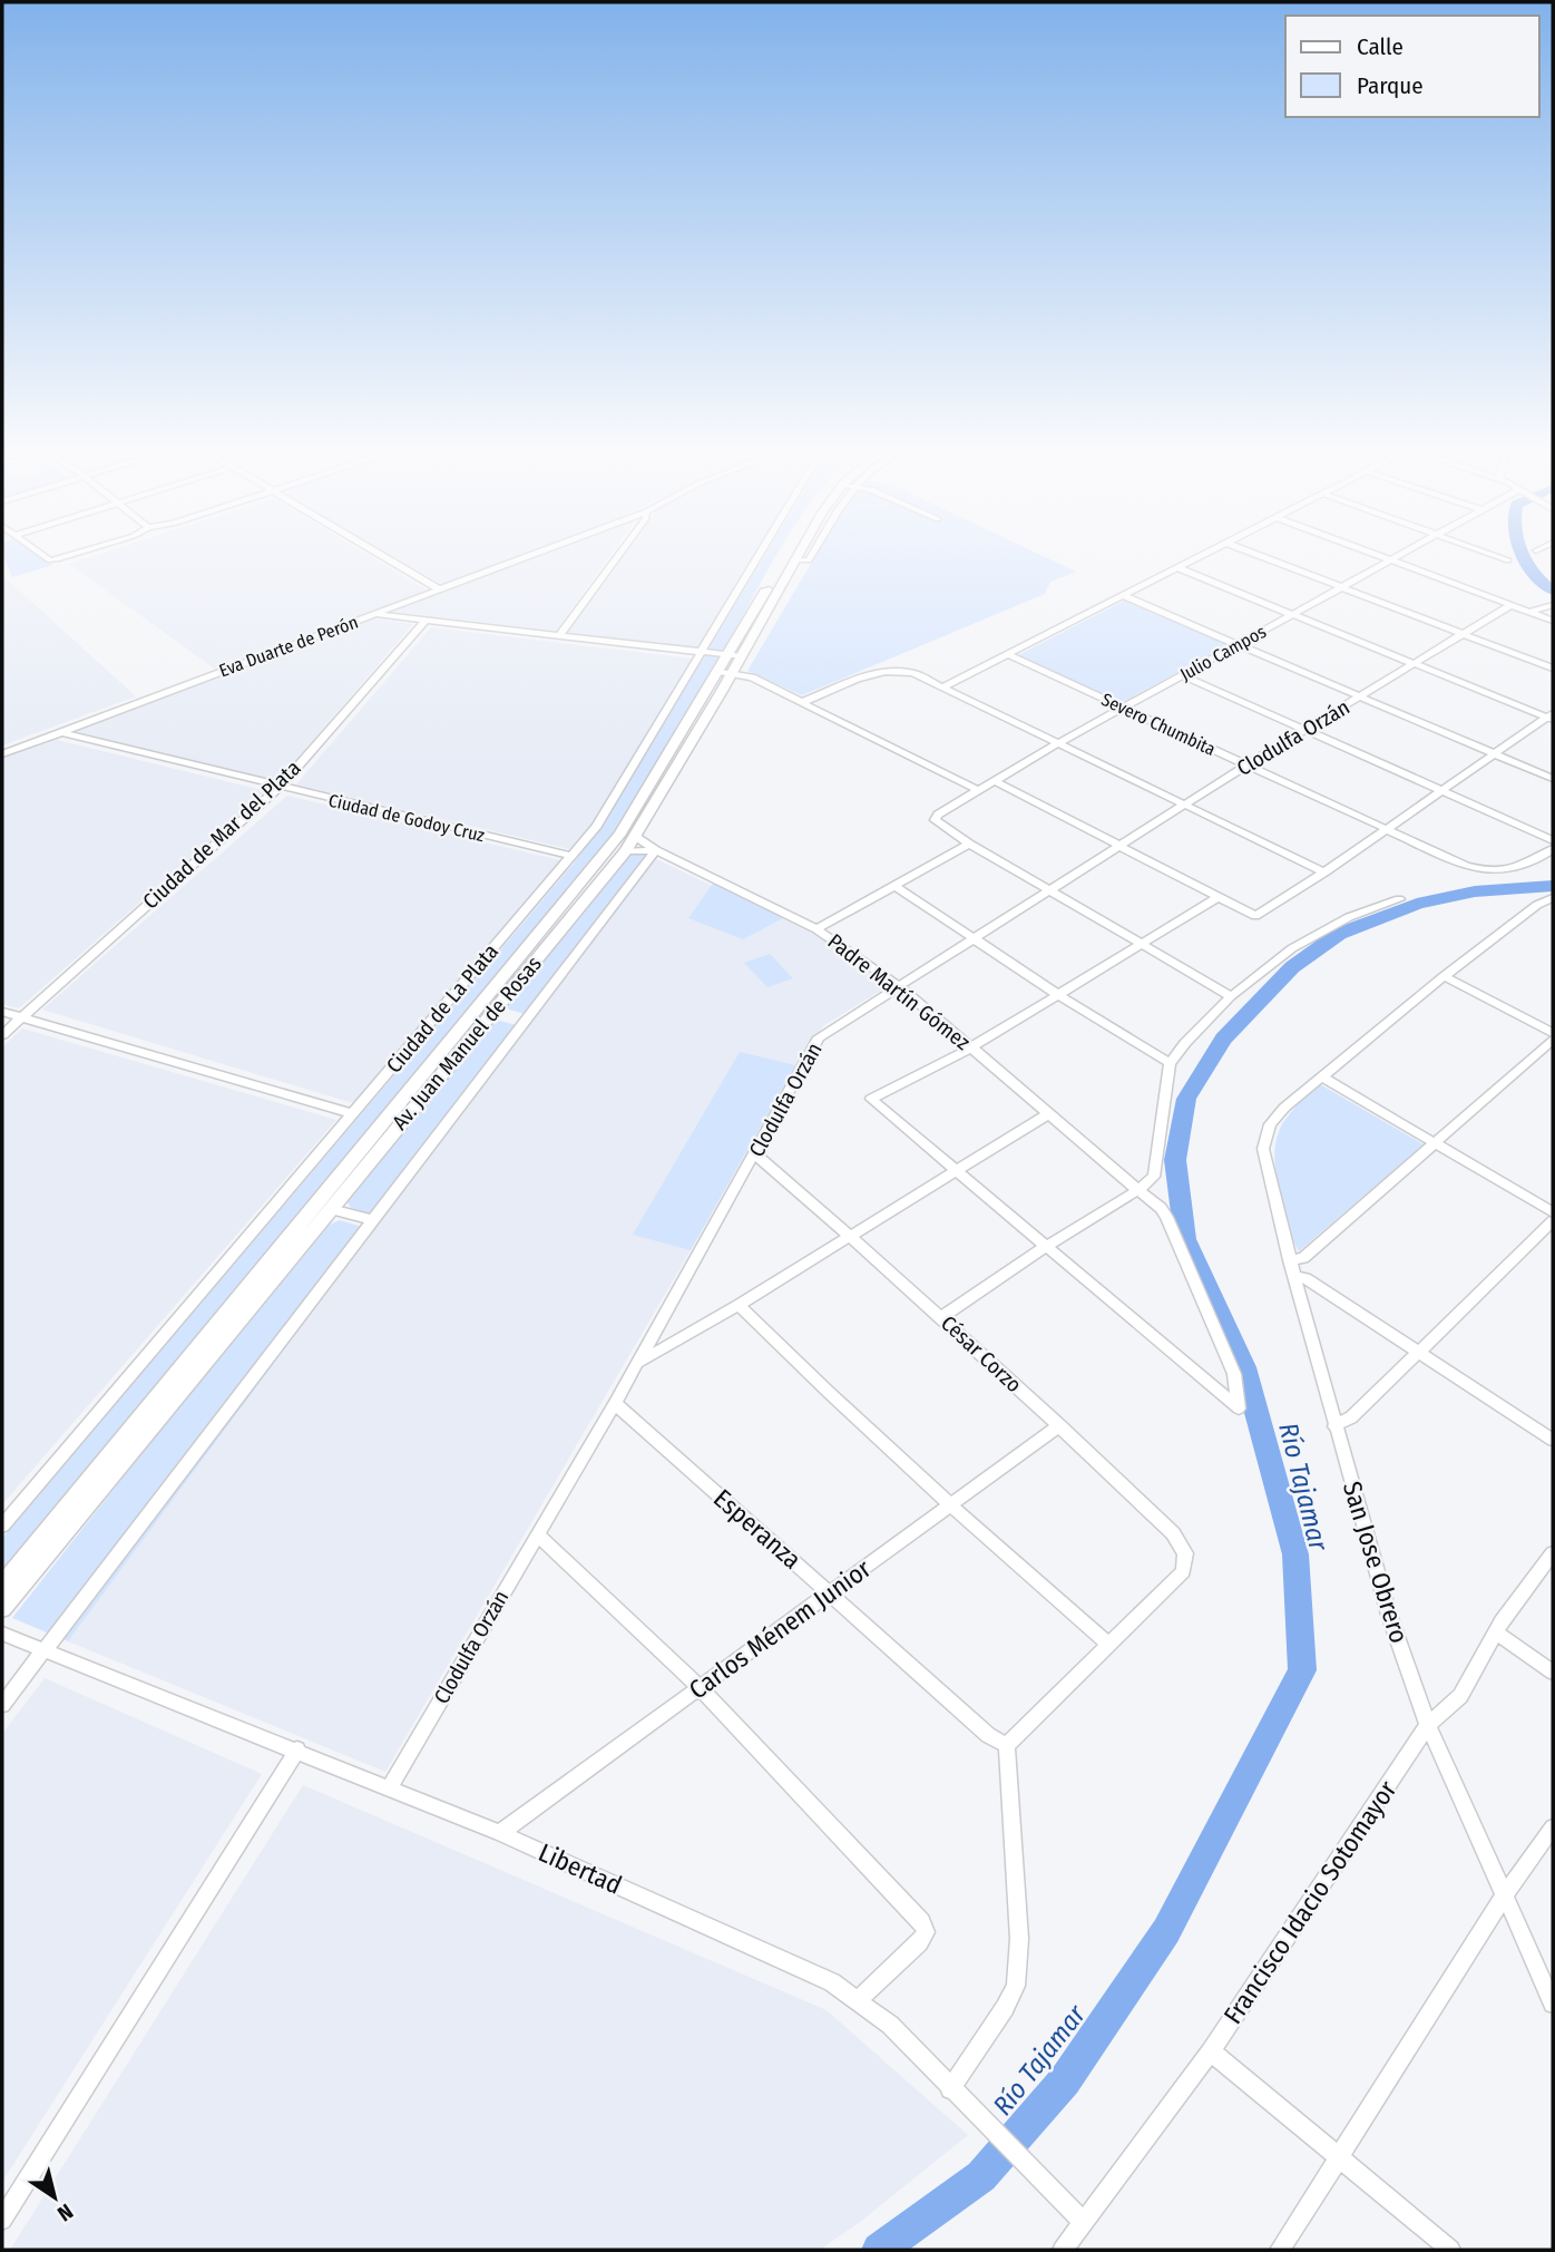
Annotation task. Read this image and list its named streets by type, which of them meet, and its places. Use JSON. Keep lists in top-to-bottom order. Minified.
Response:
{"streets":{"main road":["Av. Juan Manuel de Rosas"],"street":["Eva Duarte de Perón","Julio Campos","Severo Chumbita","Clodulfa Orzán","Ciudad de Godoy Cruz","Ciudad de Mar del Plata","Padre Martín Gómez","Ciudad de La Plata","César Corzo","Esperanza","San Jose Obrero","Carlos Ménem Junior","Libertad","Francisco Idacio Sotomayor"]},"crossings":[["Eva Duarte de Perón","Ciudad de Godoy Cruz"],["Julio Campos","Severo Chumbita"],["Severo Chumbita","Clodulfa Orzán"],["Clodulfa Orzán","Padre Martín Gómez"],["Clodulfa Orzán","César Corzo"],["Clodulfa Orzán","Esperanza"],["Clodulfa Orzán","Libertad"],["Ciudad de Godoy Cruz","Ciudad de Mar del Plata"],["Ciudad de Godoy Cruz","Ciudad de La Plata"],["Padre Martín Gómez","Av. Juan Manuel de Rosas"],["César Corzo","Carlos Ménem Junior"],["Esperanza","Carlos Ménem Junior"],["San Jose Obrero","Francisco Idacio Sotomayor"],["Carlos Ménem Junior","Libertad"],["Libertad","Francisco Idacio Sotomayor"]],"water":["Río Tajamar"],"legend":["Calle","Parque"],"north":"bottom right"}
